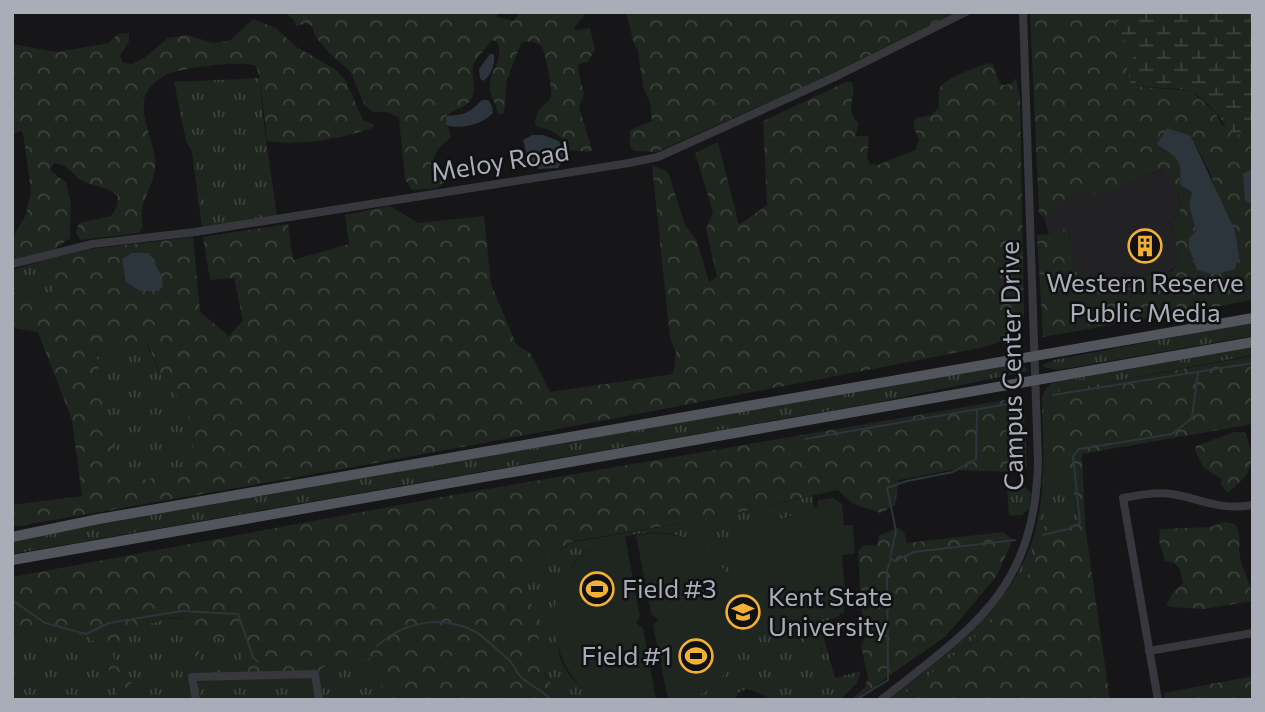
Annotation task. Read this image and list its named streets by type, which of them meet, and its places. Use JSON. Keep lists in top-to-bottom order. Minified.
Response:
{"streets":{"street":["Meloy Road","Campus Center Drive"]},"places":{"building":["Western Reserve Public Media"],"sports":["Field #3","Field #1"],"school or university":["Kent State University"]}}
